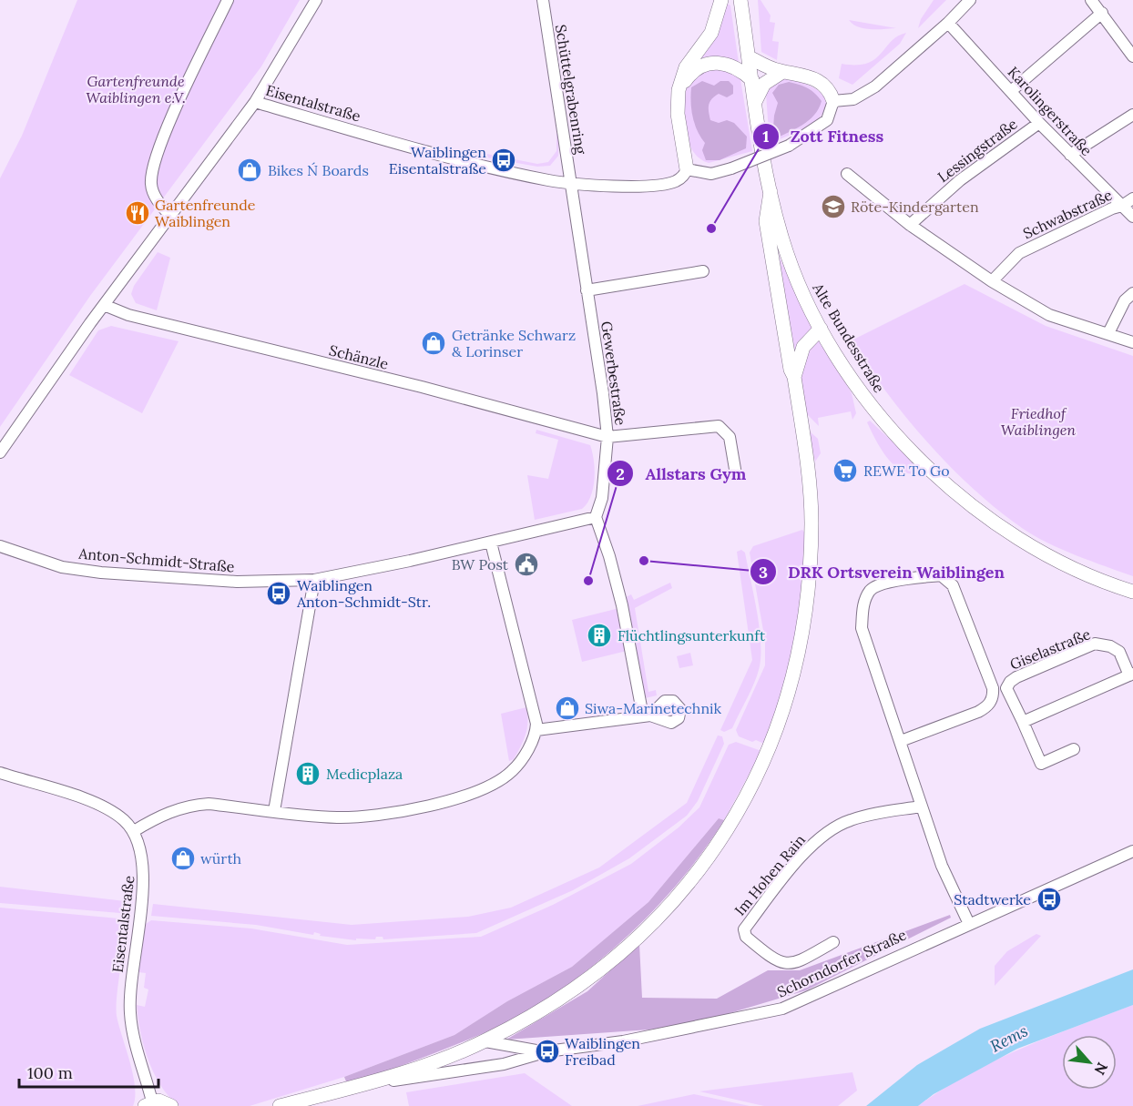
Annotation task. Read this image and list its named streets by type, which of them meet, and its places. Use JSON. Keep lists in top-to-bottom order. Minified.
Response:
{"streets":{"main road":["Alte Bundesstraße","Schorndorfer Straße"],"street":["Schüttelgrabenring","Eisentalstraße","Karolingerstraße","Lessingstraße","Schwabstraße","Schänzle","Gewerbestraße","Anton-Schmidt-Straße","Giselastraße","Im Hohen Rain"]},"crossings":[["Schüttelgrabenring","Eisentalstraße"],["Schüttelgrabenring","Gewerbestraße"],["Eisentalstraße","Schänzle"],["Eisentalstraße","Gewerbestraße"],["Karolingerstraße","Lessingstraße"],["Karolingerstraße","Schwabstraße"],["Schänzle","Gewerbestraße"]],"water":["Rems"],"parks":["Gartenfreunde Waiblingen e.V.","Friedhof Waiblingen"],"places":{"bus stop":["Waiblingen Eisentalstraße","Waiblingen Anton-Schmidt-Str.","Stadtwerke","Waiblingen Freibad"],"shop":["Bikes Ń Boards","Getränke Schwarz & Lorinser","Siwa-Marinetechnik","würth"],"school or university":["Röte-Kindergarten"],"restaurant":["Gartenfreunde Waiblingen"],"other":["Zott Fitness","DRK Ortsverein Waiblingen","Allstars Gym"],"supermarket":["REWE To Go"],"public building":["BW Post"],"building":["Flüchtlingsunterkunft","Medicplaza"]},"scale_bar":"100 m","north":"bottom right"}
